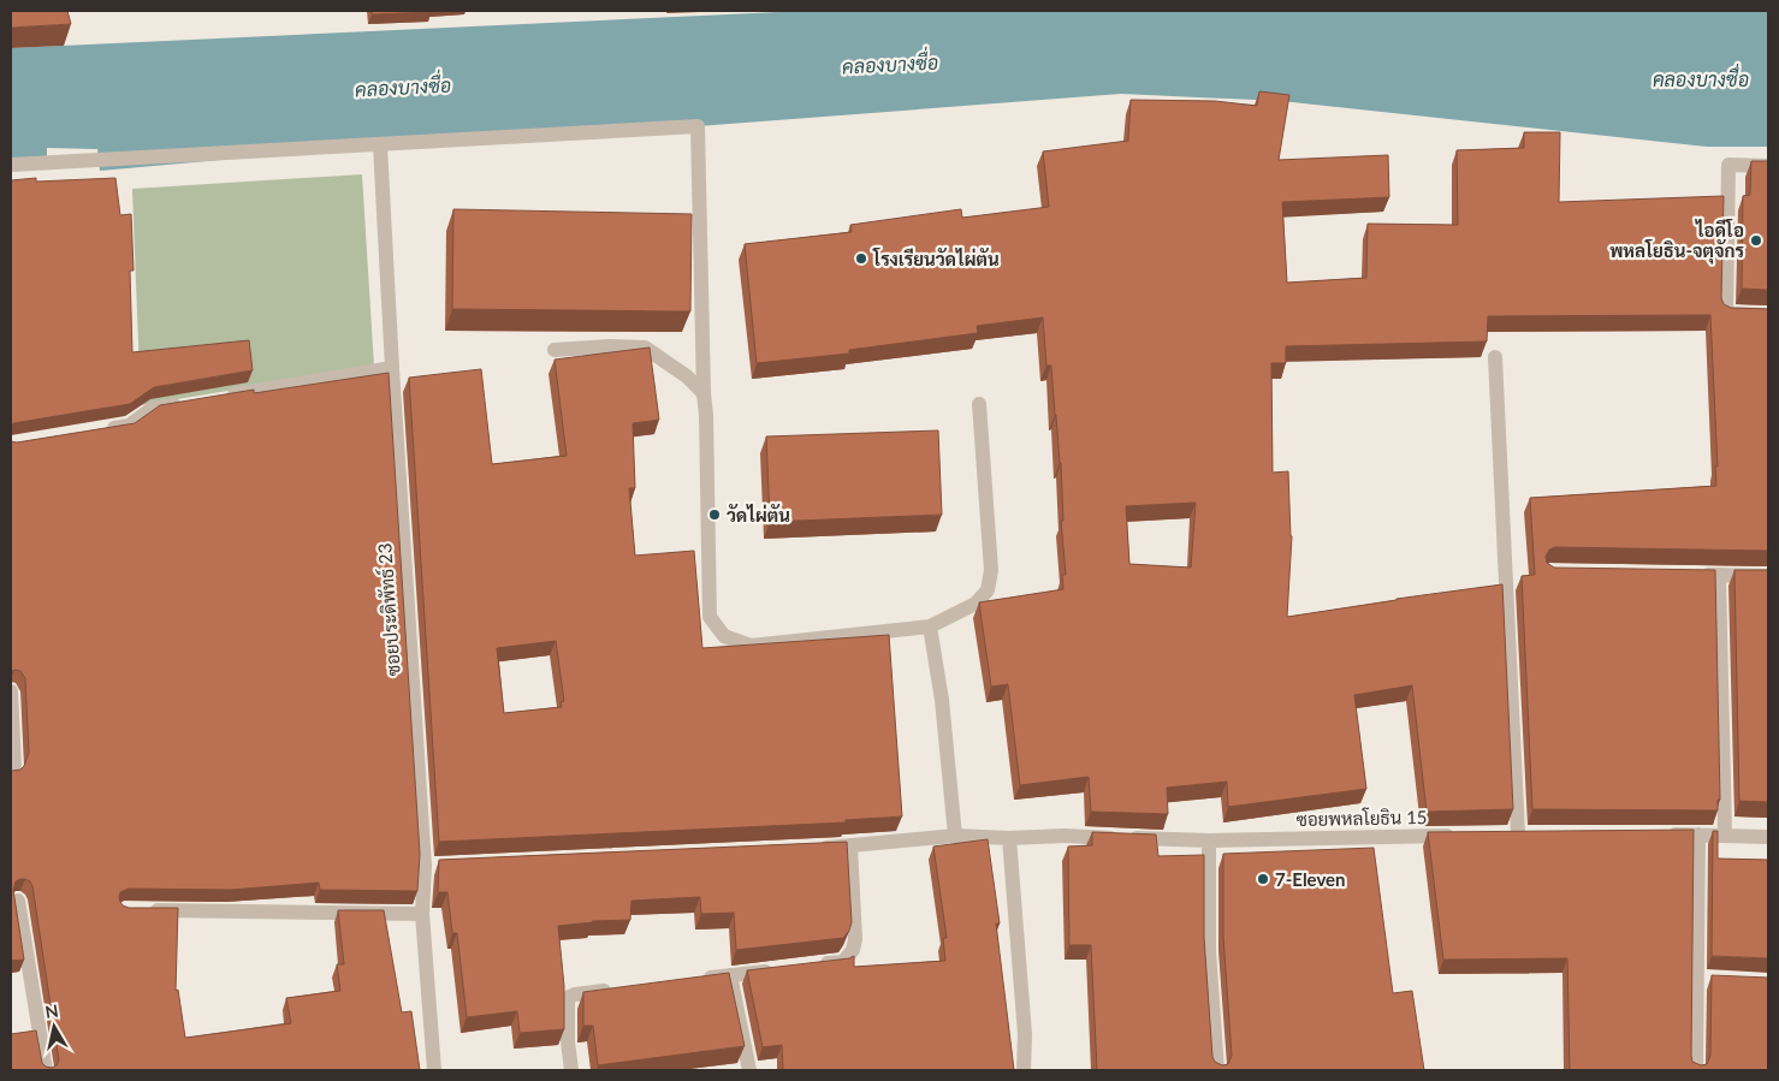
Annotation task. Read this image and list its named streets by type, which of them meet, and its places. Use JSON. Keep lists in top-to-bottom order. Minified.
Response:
{"streets":{"street":["ซอยประดิพัทธ์ 23","ซอยพหลโยธิน 15"]},"water":["คลองบางซื่อ"],"places":["ไอดีโอ พหลโยธิน-จตุจักร","โรงเรียนวัดไผ่ตัน","วัดไผ่ตัน","7-Eleven"],"north":"top"}
